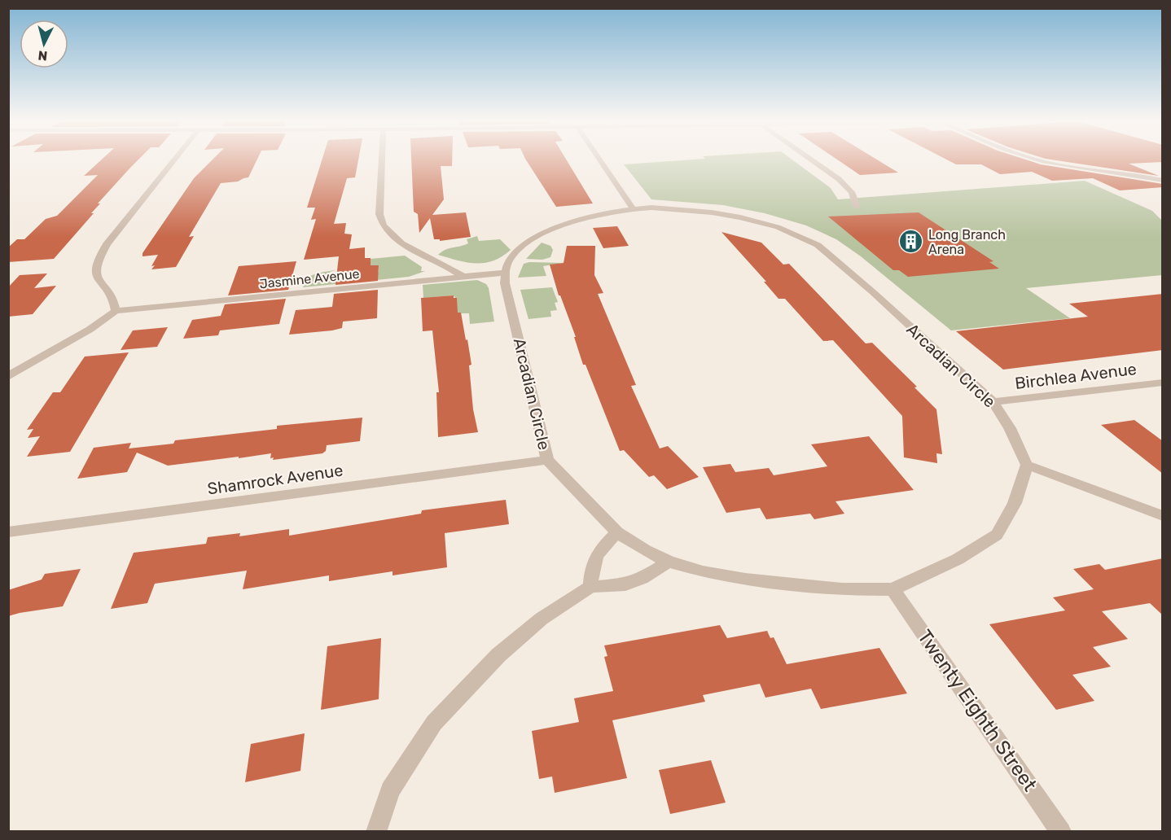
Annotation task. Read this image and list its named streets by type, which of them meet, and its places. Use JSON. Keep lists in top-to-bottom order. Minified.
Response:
{"streets":{"street":["Jasmine Avenue","Arcadian Circle","Birchlea Avenue","Shamrock Avenue","Twenty Eighth Street"]},"crossings":[["Jasmine Avenue","Arcadian Circle"],["Arcadian Circle","Birchlea Avenue"],["Arcadian Circle","Shamrock Avenue"],["Arcadian Circle","Twenty Eighth Street"]],"places":{"building":["Long Branch Arena"]},"north":"bottom"}
